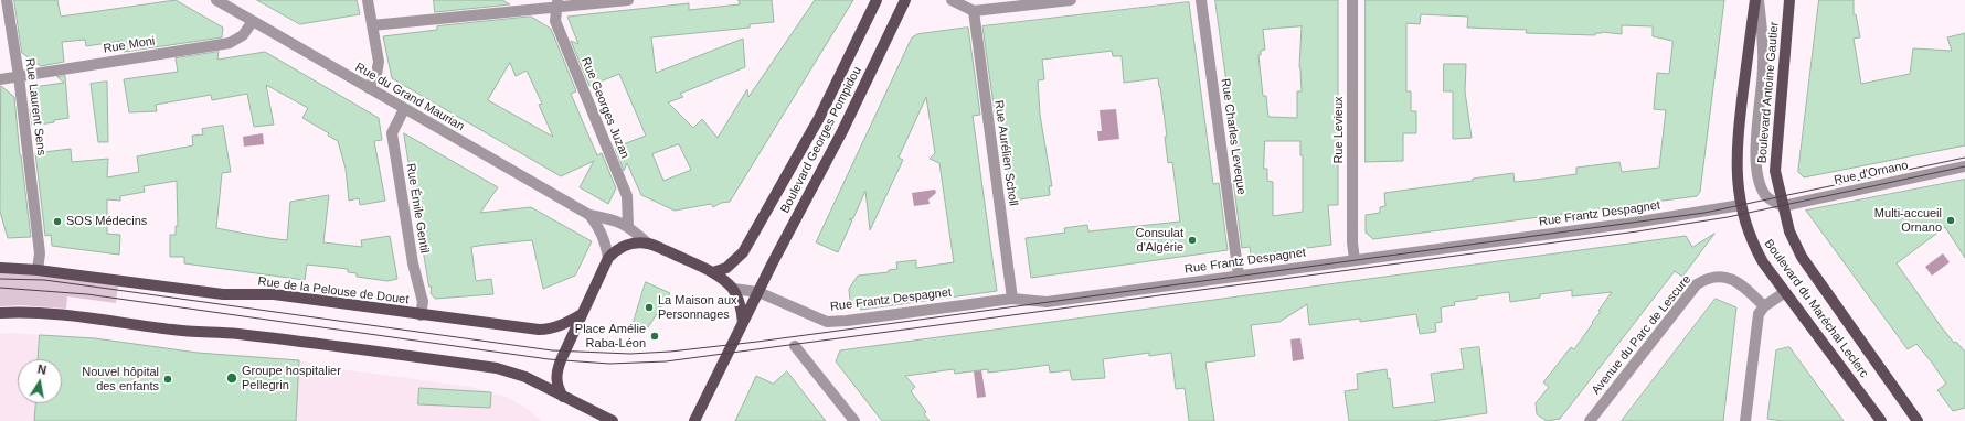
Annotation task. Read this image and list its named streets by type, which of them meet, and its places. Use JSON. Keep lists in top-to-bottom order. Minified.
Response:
{"streets":{"main road":["Boulevard Antoine Gautier","Boulevard Georges Pompidou","Rue de la Pelouse de Douet","Boulevard du Maréchal Leclerc"],"street":["Rue Moni","Rue du Grand Maurian","Rue Laurent Sens","Rue Georges Juzan","Rue Levieux","Rue Charles Leveque","Rue Aurélien Scholl","Rue d'Ornano","Rue Émile Gentil","Rue Frantz Despagnet","Avenue du Parc de Lescure"]},"crossings":[["Rue Moni","Rue du Grand Maurian"],["Rue Moni","Rue Laurent Sens"],["Boulevard Antoine Gautier","Rue d'Ornano"],["Boulevard Antoine Gautier","Rue Frantz Despagnet"],["Boulevard Antoine Gautier","Boulevard du Maréchal Leclerc"],["Rue du Grand Maurian","Rue Georges Juzan"],["Rue du Grand Maurian","Rue Émile Gentil"],["Rue Laurent Sens","Rue de la Pelouse de Douet"],["Rue Levieux","Rue Frantz Despagnet"],["Rue Charles Leveque","Rue Frantz Despagnet"],["Boulevard Georges Pompidou","Rue Frantz Despagnet"],["Rue Aurélien Scholl","Rue Frantz Despagnet"],["Rue d'Ornano","Boulevard du Maréchal Leclerc"],["Rue Émile Gentil","Rue de la Pelouse de Douet"],["Rue Frantz Despagnet","Boulevard du Maréchal Leclerc"]],"places":["Multi-accueil Ornano","SOS Médecins","Consulat d'Algérie","La Maison aux Personnages","Place Amélie Raba-Léon","Groupe hospitalier Pellegrin","Nouvel hôpital des enfants"],"north":"top"}
